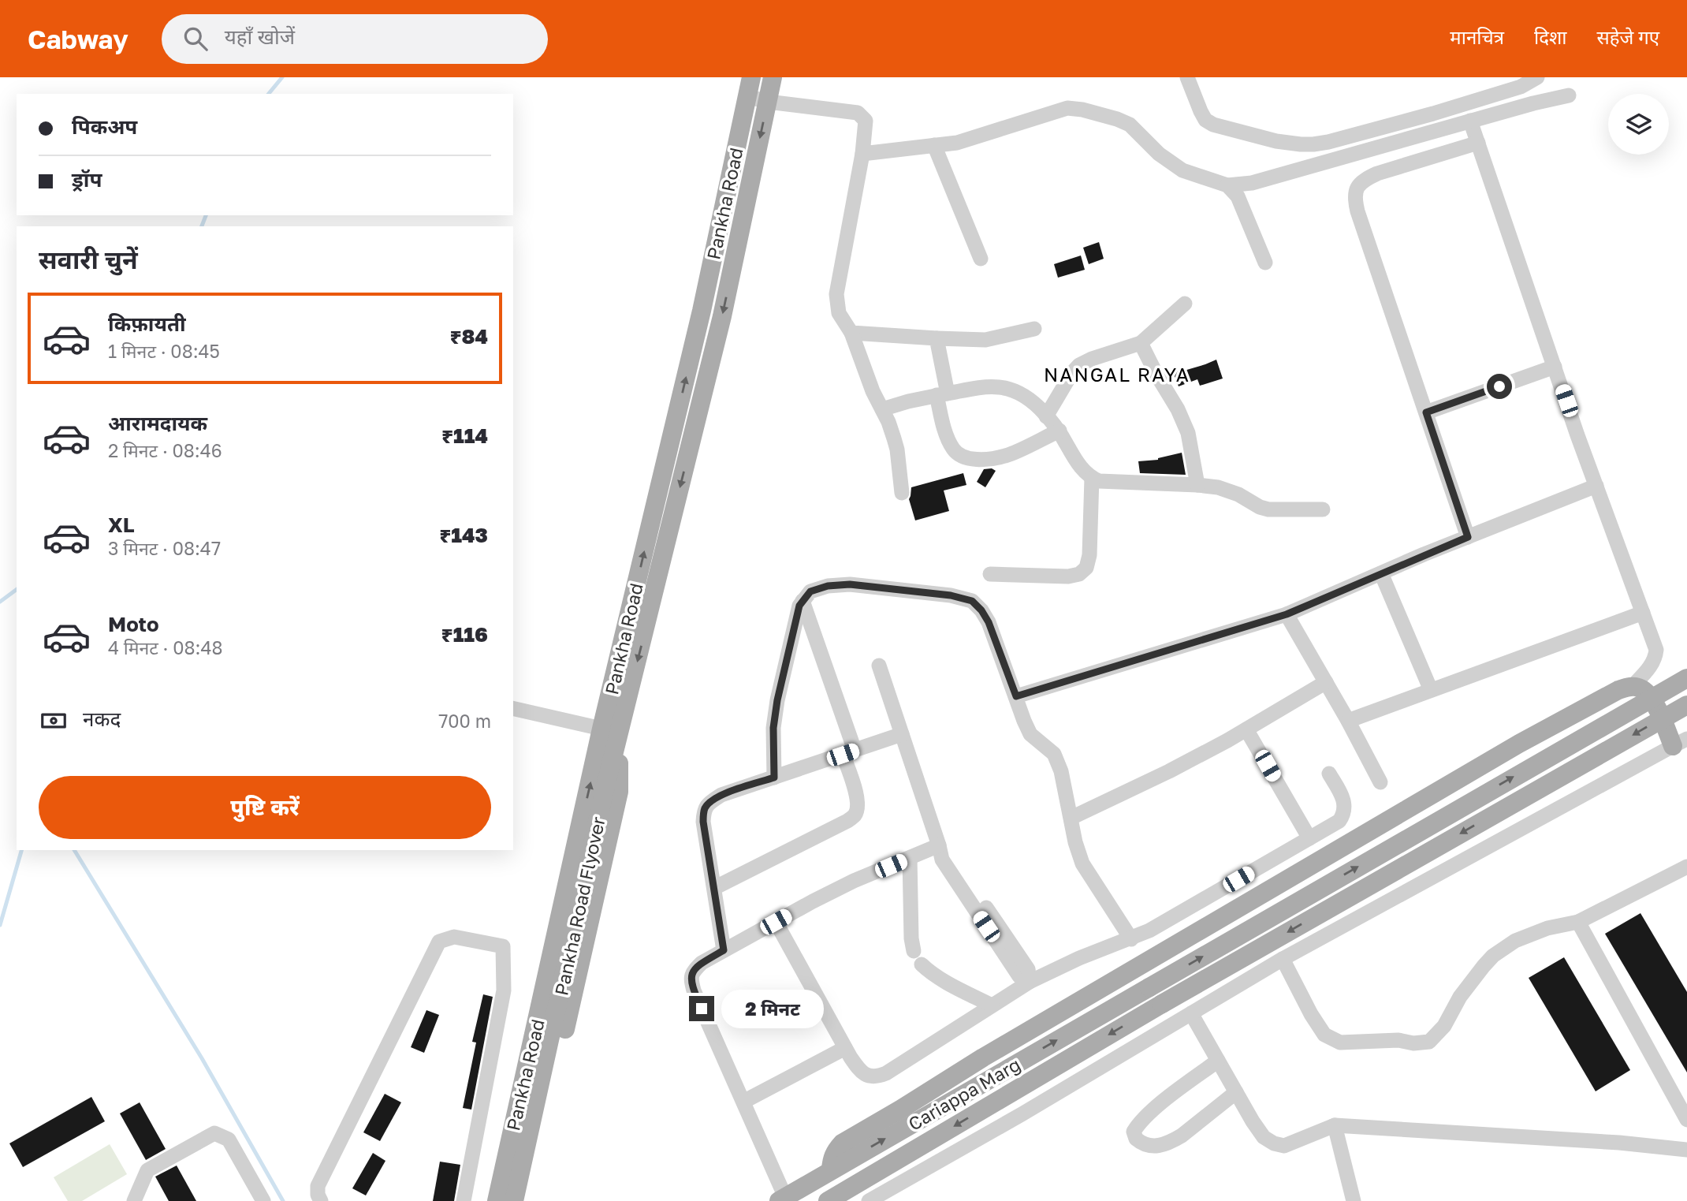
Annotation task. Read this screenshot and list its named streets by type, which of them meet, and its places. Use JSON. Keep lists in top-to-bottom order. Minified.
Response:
{"streets":{"main road":["Pankha Road","Pankha Road Flyover","Cariappa Marg"]},"crossings":[["Pankha Road","Pankha Road Flyover"]],"districts":["NANGAL RAYA"],"page":{"header":"Cabway","search":"यहाँ खोजें","nav":["मानचित्र","दिशा","सहेजे गए"],"banner":["पिकअप","ड्रॉप"],"heading":"सवारी चुनें","list":[{"name":"किफ़ायती","note":"1 मिनट · 08:45","value":"₹84"},{"name":"आरामदायक","note":"2 मिनट · 08:46","value":"₹114"},{"name":"XL","note":"3 मिनट · 08:47","value":"₹143"},{"name":"Moto","note":"4 मिनट · 08:48","value":"₹116"}],"pay":["नकद","700 m"],"buttons":"पुष्टि करें","bubble":"2 मिनट"}}
